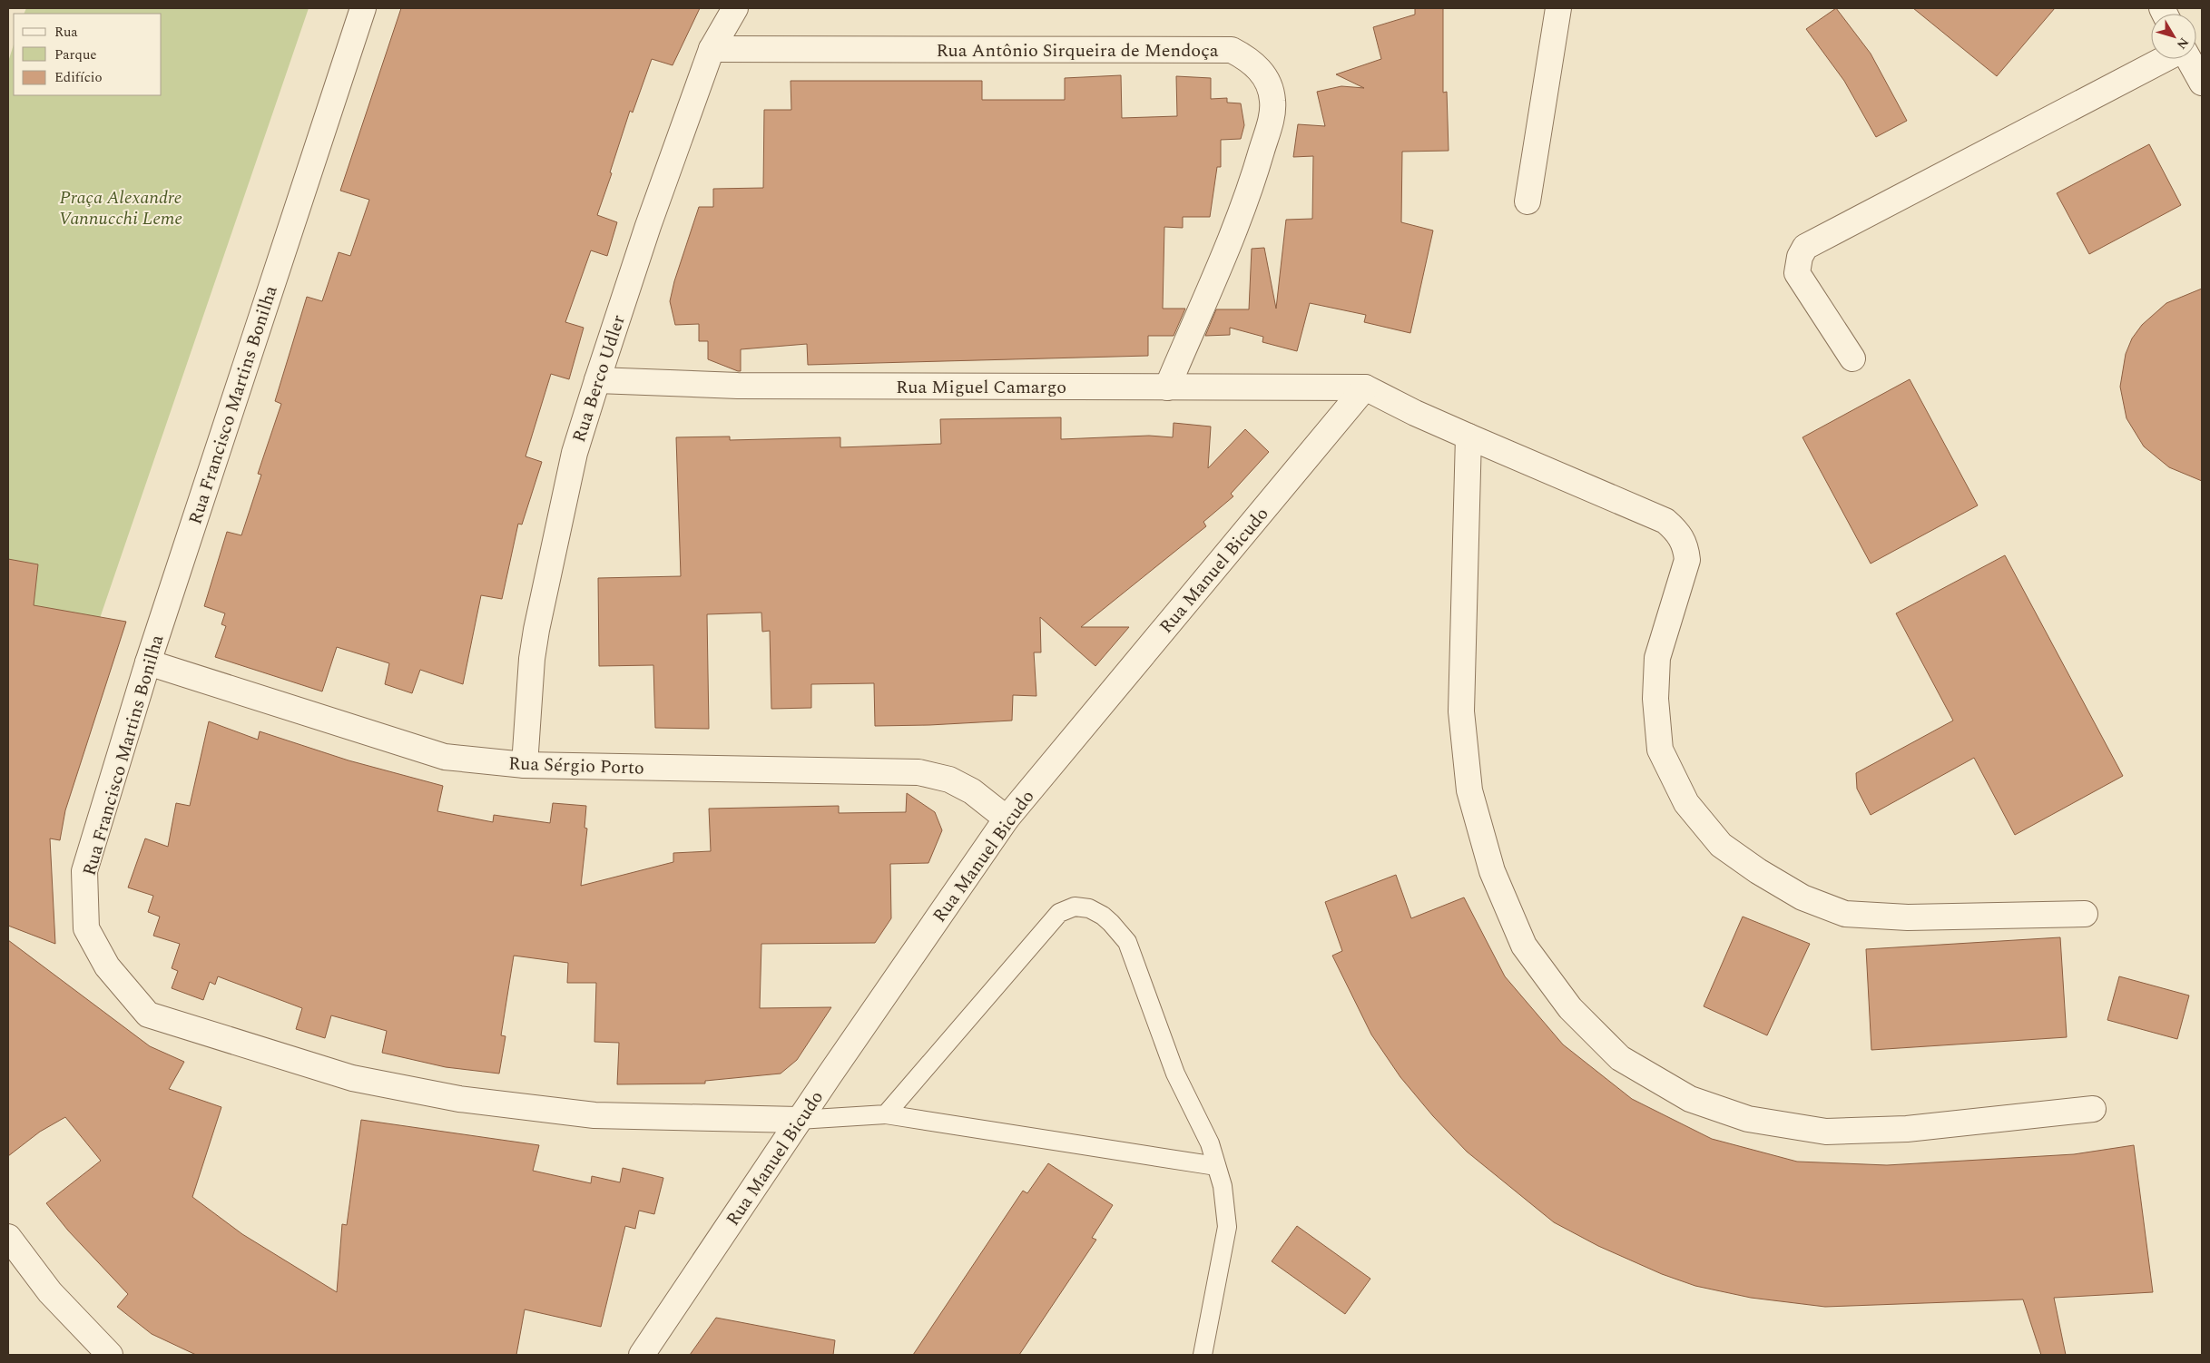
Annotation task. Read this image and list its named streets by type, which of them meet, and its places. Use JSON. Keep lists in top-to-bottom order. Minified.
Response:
{"streets":{"street":["Rua Antônio Sirqueira de Mendoça","Rua Berco Udler","Rua Miguel Camargo","Rua Francisco Martins Bonilha","Rua Manuel Bicudo","Rua Sérgio Porto"]},"crossings":[["Rua Antônio Sirqueira de Mendoça","Rua Berco Udler"],["Rua Antônio Sirqueira de Mendoça","Rua Miguel Camargo"],["Rua Berco Udler","Rua Miguel Camargo"],["Rua Berco Udler","Rua Sérgio Porto"],["Rua Miguel Camargo","Rua Manuel Bicudo"],["Rua Francisco Martins Bonilha","Rua Manuel Bicudo"],["Rua Francisco Martins Bonilha","Rua Sérgio Porto"],["Rua Manuel Bicudo","Rua Sérgio Porto"]],"parks":["Praça Alexandre Vannucchi Leme"],"legend":["Rua","Parque","Edifício"],"north":"bottom right"}
